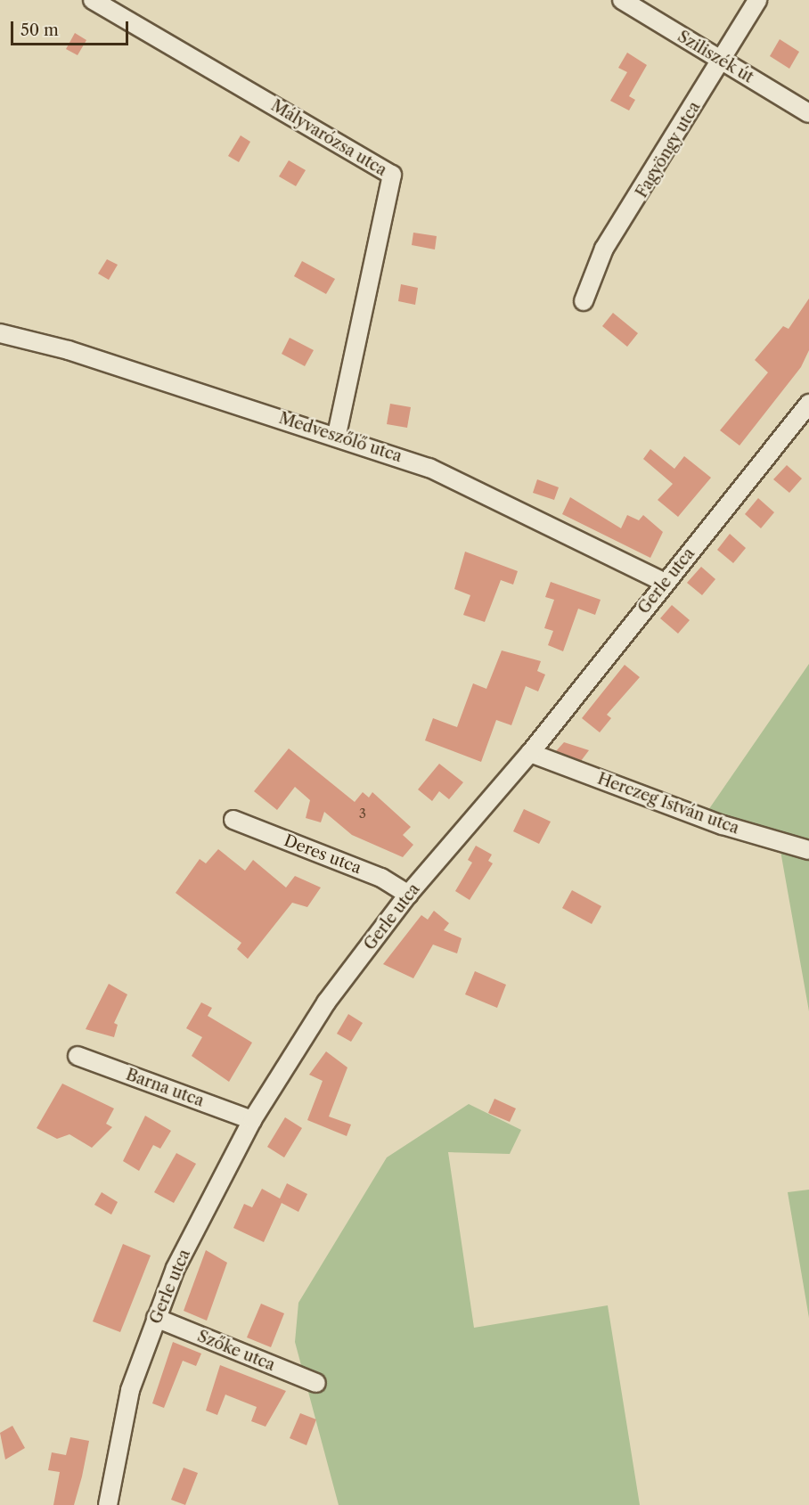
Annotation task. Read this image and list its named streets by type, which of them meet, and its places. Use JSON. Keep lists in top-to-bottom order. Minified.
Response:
{"streets":{"street":["Sziliszék út","Mályvarózsa utca","Fagyöngy utca","Medveszőlő utca","Gerle utca","Herczeg István utca","Deres utca","Barna utca","Szőke utca"]},"crossings":[["Sziliszék út","Fagyöngy utca"],["Mályvarózsa utca","Medveszőlő utca"],["Medveszőlő utca","Gerle utca"],["Gerle utca","Herczeg István utca"],["Gerle utca","Deres utca"],["Gerle utca","Barna utca"],["Gerle utca","Szőke utca"]],"house_numbers":["3"],"scale_bar":"50 m"}
